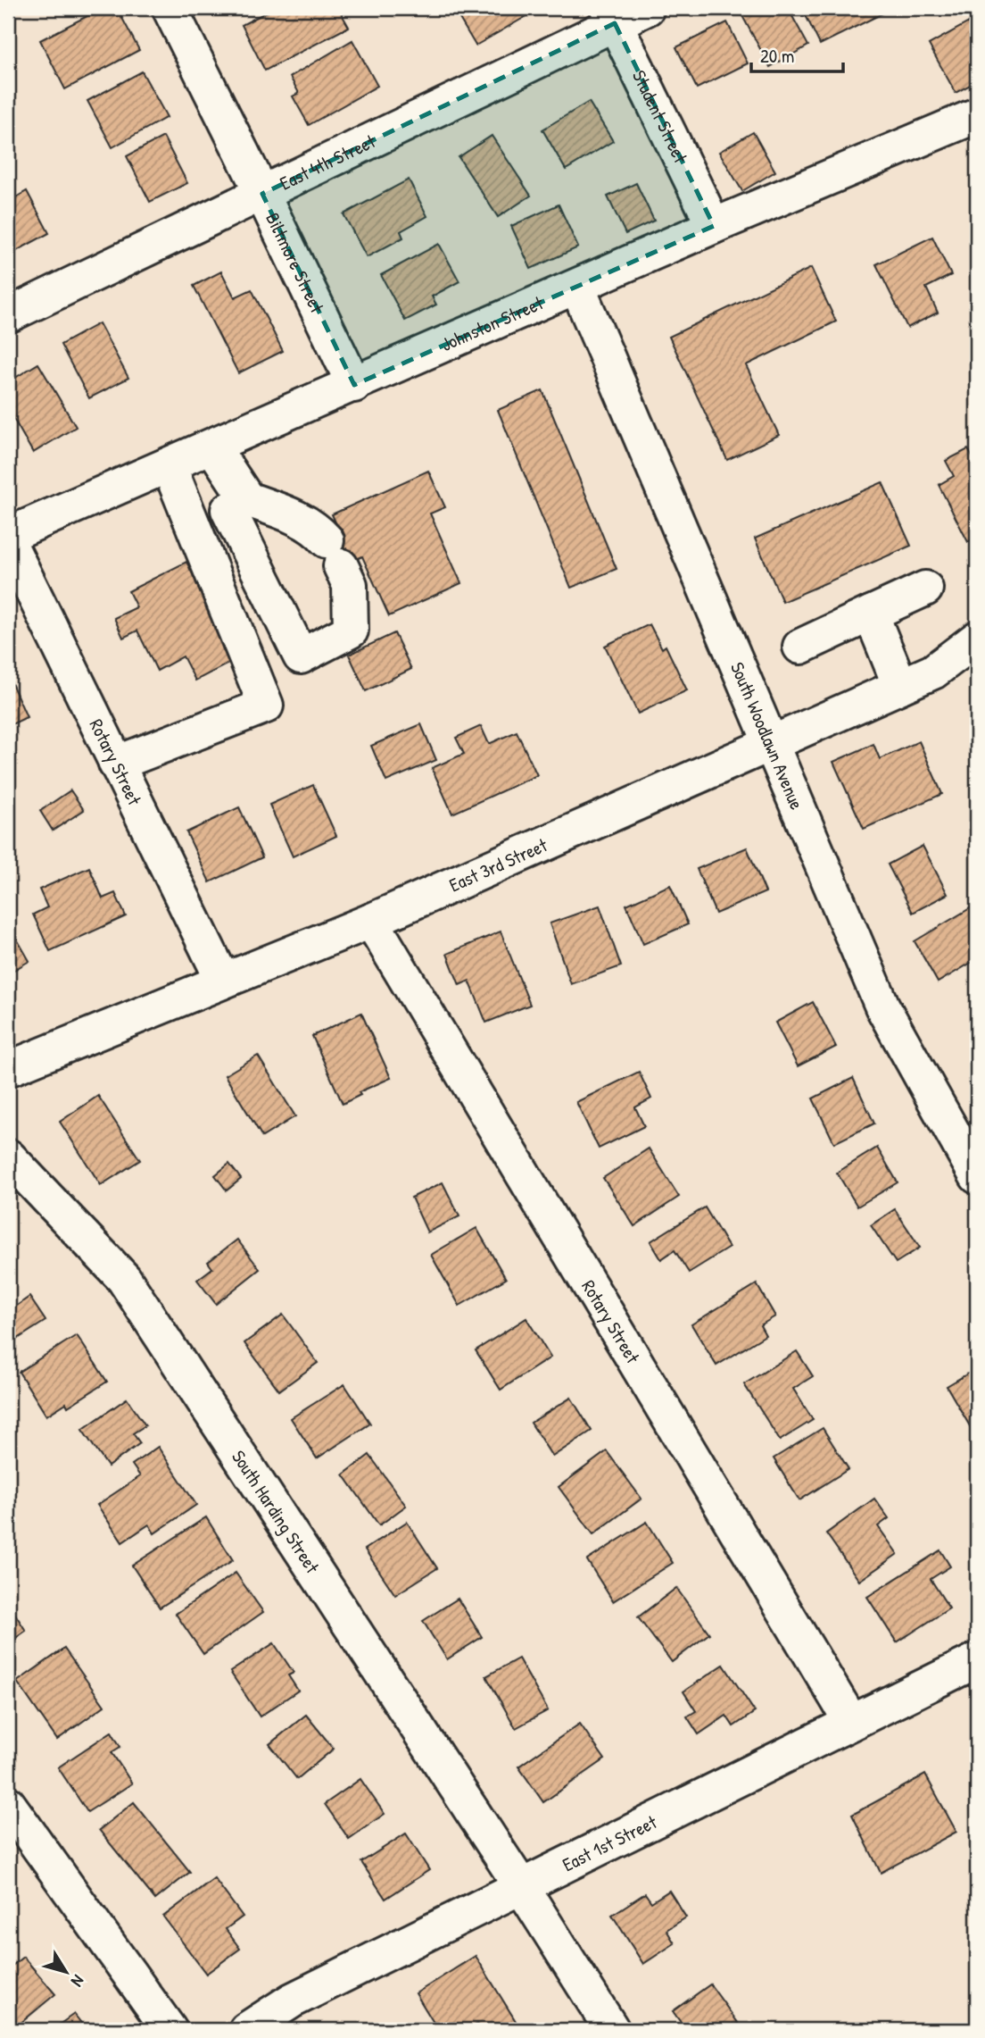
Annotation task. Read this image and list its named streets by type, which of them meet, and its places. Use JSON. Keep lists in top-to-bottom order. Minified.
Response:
{"streets":{"street":["Student Street","East 4th Street","Biltmore Street","Johnston Street","South Woodlawn Avenue","Rotary Street","East 3rd Street","South Harding Street","East 1st Street"]},"crossings":[["Student Street","East 4th Street"],["Student Street","Johnston Street"],["East 4th Street","Biltmore Street"],["Biltmore Street","Johnston Street"],["Johnston Street","South Woodlawn Avenue"],["South Woodlawn Avenue","East 3rd Street"],["Rotary Street","East 3rd Street"],["Rotary Street","East 1st Street"],["South Harding Street","East 1st Street"]],"scale_bar":"20 m","north":"bottom right"}
